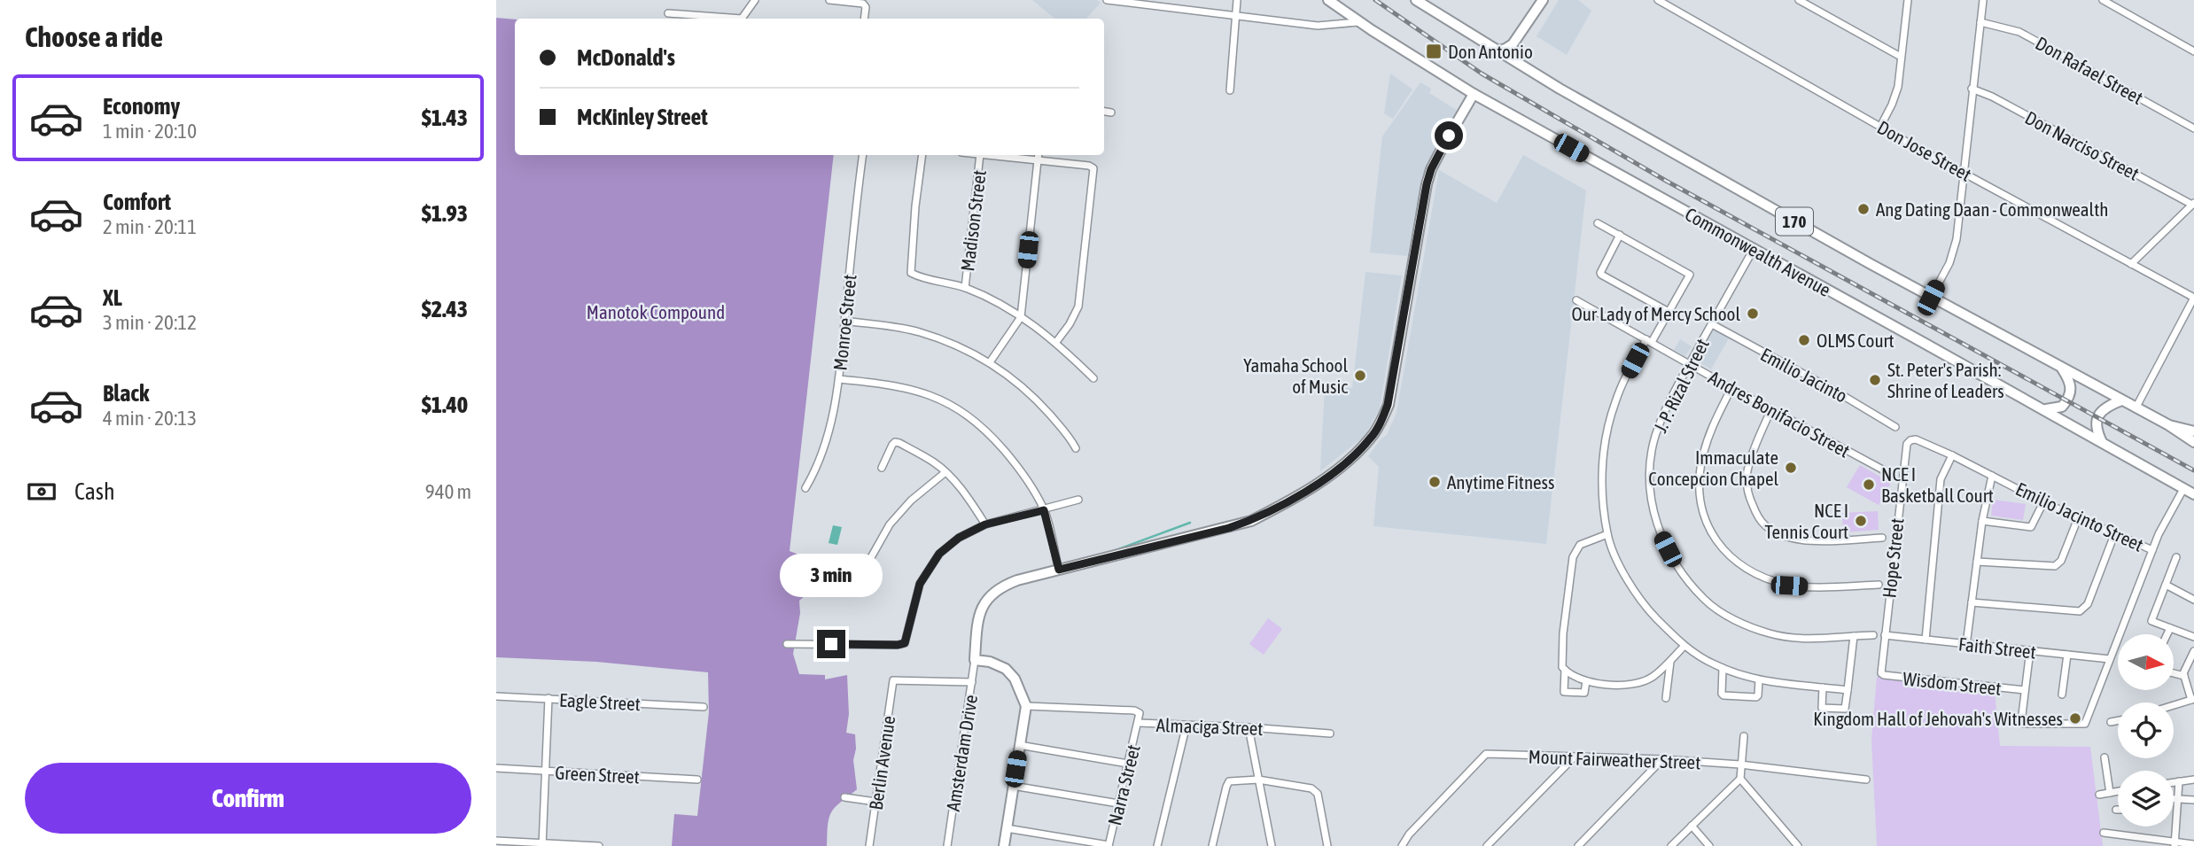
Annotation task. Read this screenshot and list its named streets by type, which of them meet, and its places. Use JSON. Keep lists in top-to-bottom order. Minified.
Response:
{"streets":{"main road":["170","Commonwealth Avenue"],"street":["Don Rafael Street","Don Narciso Street","Don Jose Street","Madison Street","Monroe Street","Emilio Jacinto","J. P. Rizal Street","Andres Bonifacio Street","Emilio Jacinto Street","Hope Street","Faith Street","Wisdom Street","Eagle Street","Almaciga Street","Amsterdam Drive","Mount Fairweather Street","Berlin Avenue","Green Street","Narra Street"]},"crossings":[["Commonwealth Avenue","J. P. Rizal Street"],["Emilio Jacinto","J. P. Rizal Street"],["J. P. Rizal Street","Andres Bonifacio Street"],["Emilio Jacinto Street","Hope Street"],["Hope Street","Faith Street"],["Hope Street","Wisdom Street"],["Faith Street","Wisdom Street"],["Almaciga Street","Narra Street"],["Amsterdam Drive","Berlin Avenue"]],"parks":["Manotok Compound"],"places":{"transit":["Don Antonio"],"other":["Ang Dating Daan - Commonwealth","Our Lady of Mercy School","OLMS Court","Yamaha School of Music","St. Peter's Parish: Shrine of Leaders","Immaculate Concepcion Chapel","Anytime Fitness","NCE I Basketball Court","NCE I Tennis Court","Kingdom Hall of Jehovah's Witnesses"]},"north":"right","page":{"heading":"Choose a ride","banner":["McDonald's","McKinley Street"],"list":[{"name":"Economy","note":"1 min · 20:10","value":"$1.43"},{"name":"Comfort","note":"2 min · 20:11","value":"$1.93"},{"name":"XL","note":"3 min · 20:12","value":"$2.43"},{"name":"Black","note":"4 min · 20:13","value":"$1.40"}],"pay":["Cash","940 m"],"bubble":"3 min","buttons":"Confirm"}}
